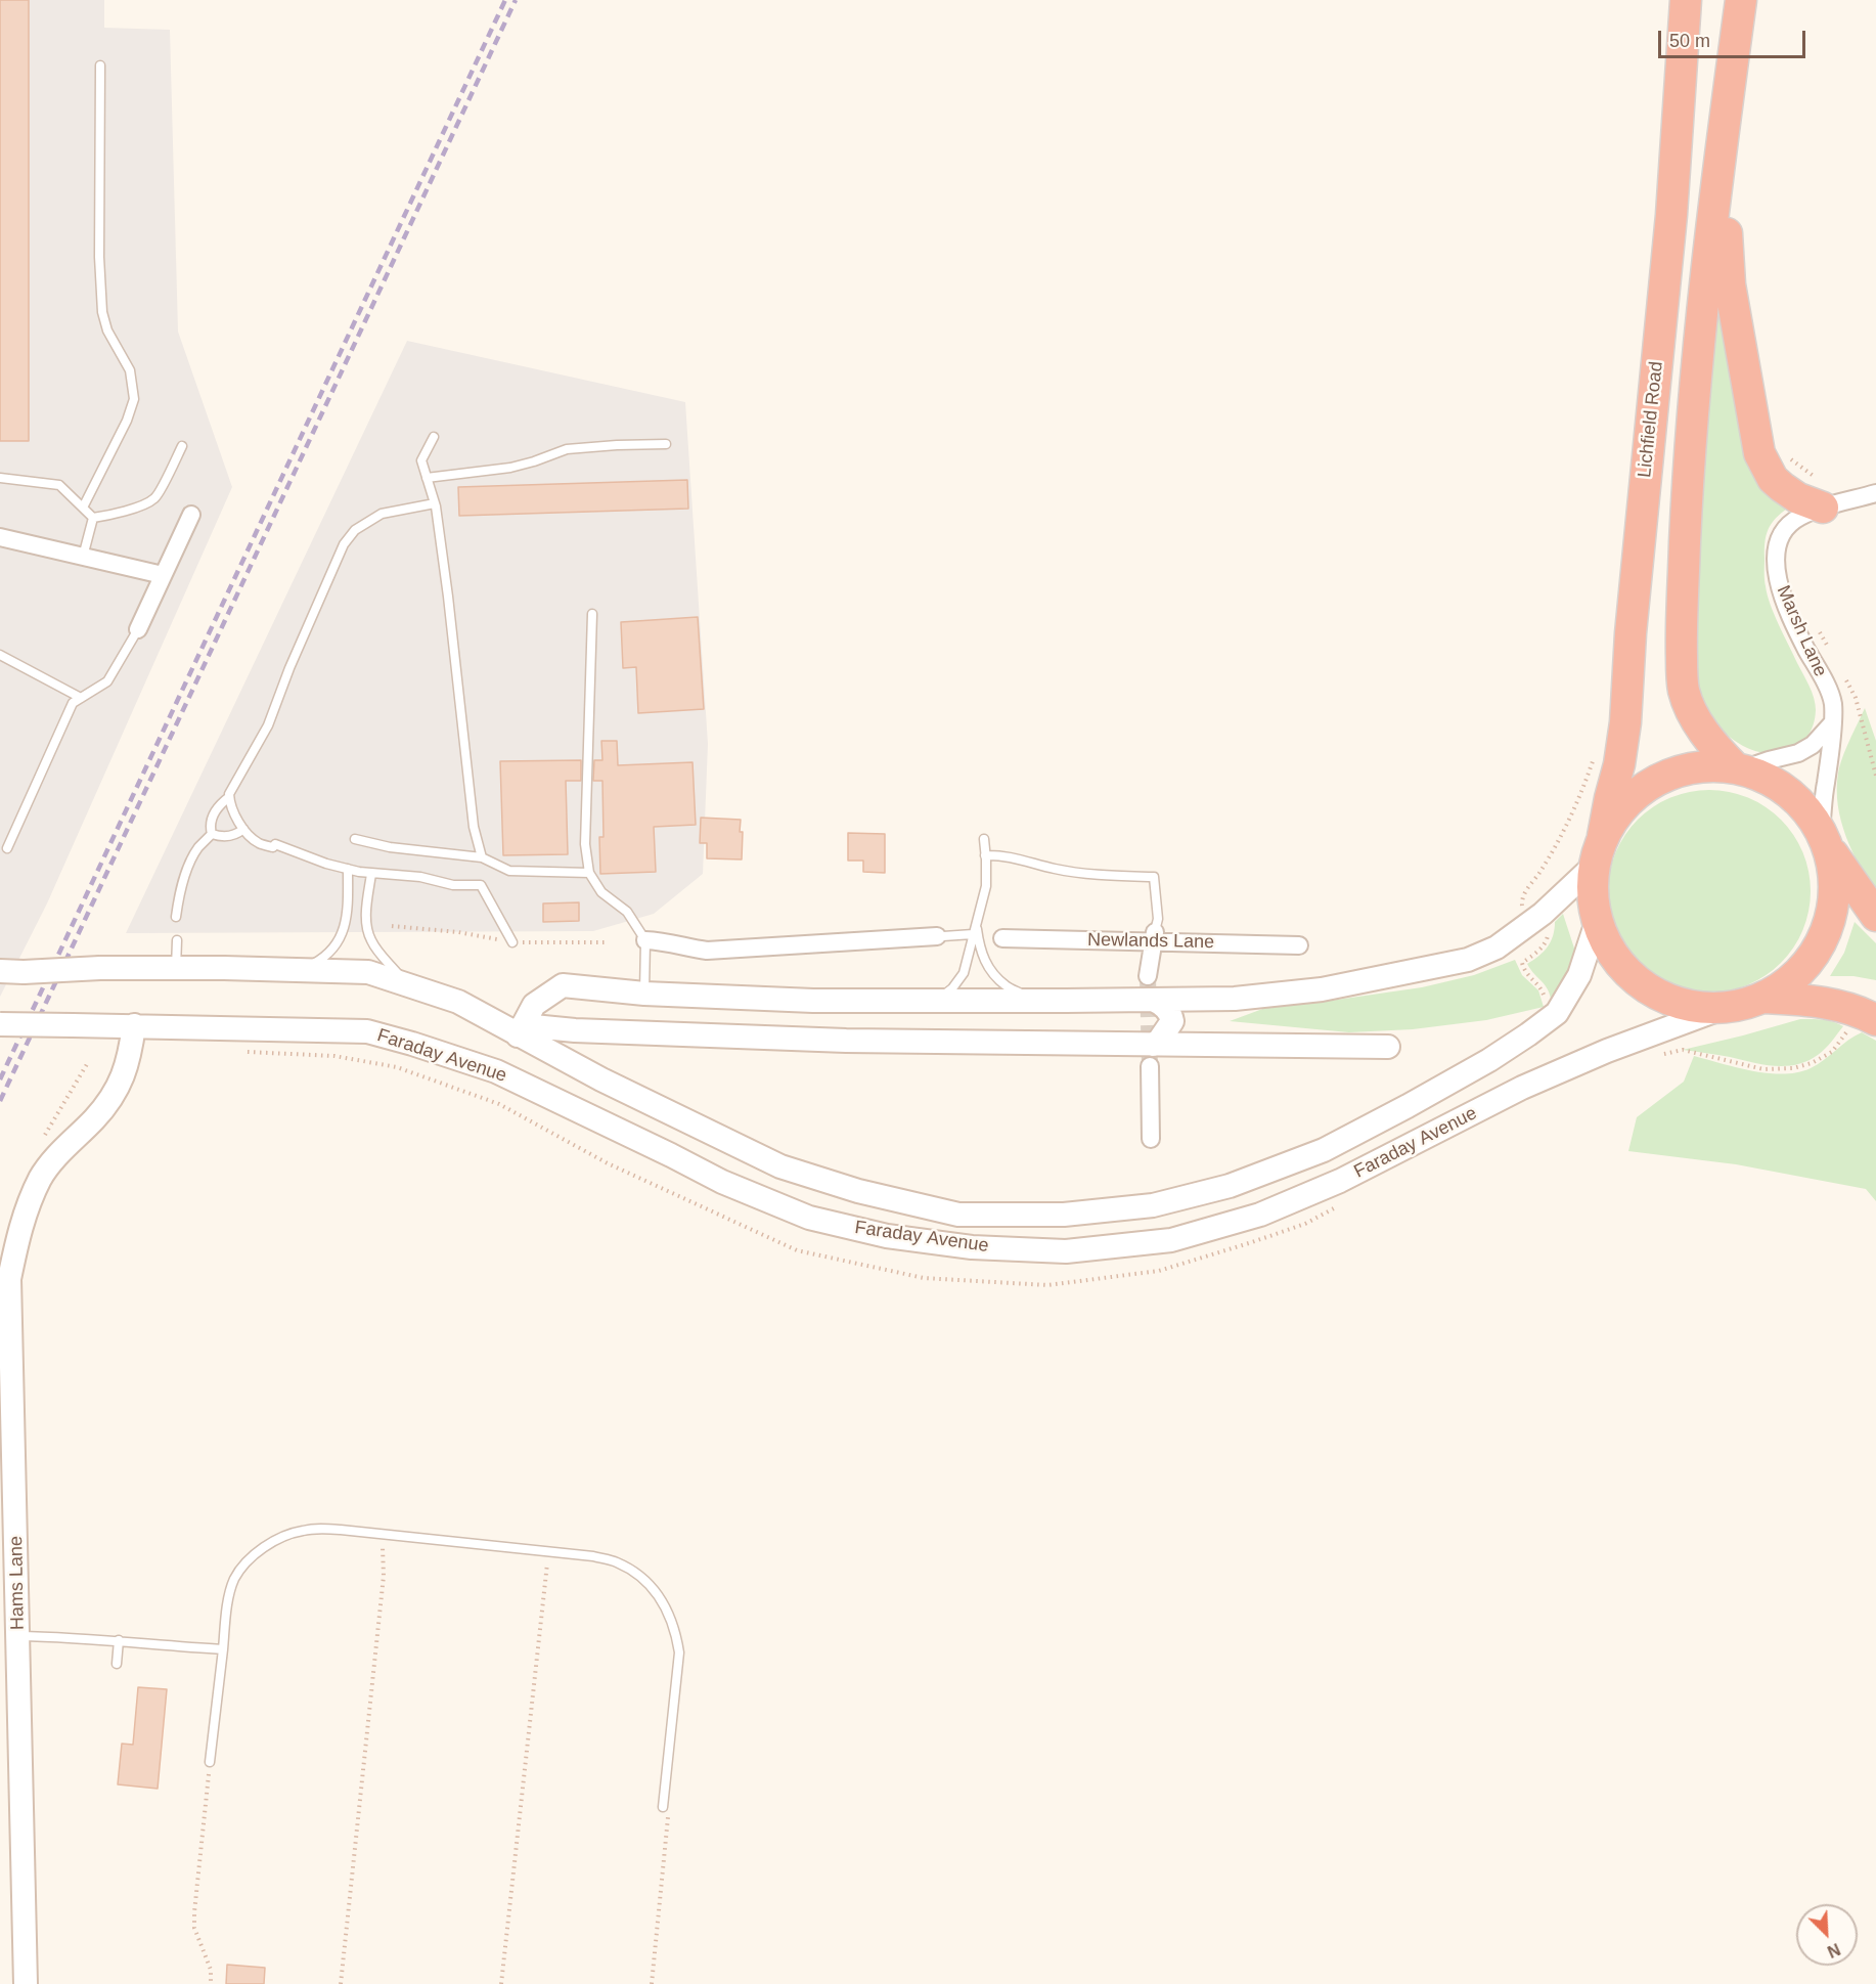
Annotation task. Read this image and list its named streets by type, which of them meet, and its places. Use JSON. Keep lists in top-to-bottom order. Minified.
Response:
{"streets":{"highway":["Lichfield Road"],"street":["Marsh Lane","Newlands Lane","Faraday Avenue","Hams Lane"]},"crossings":[["Faraday Avenue","Hams Lane"]],"scale_bar":"50 m","north":"bottom right"}
